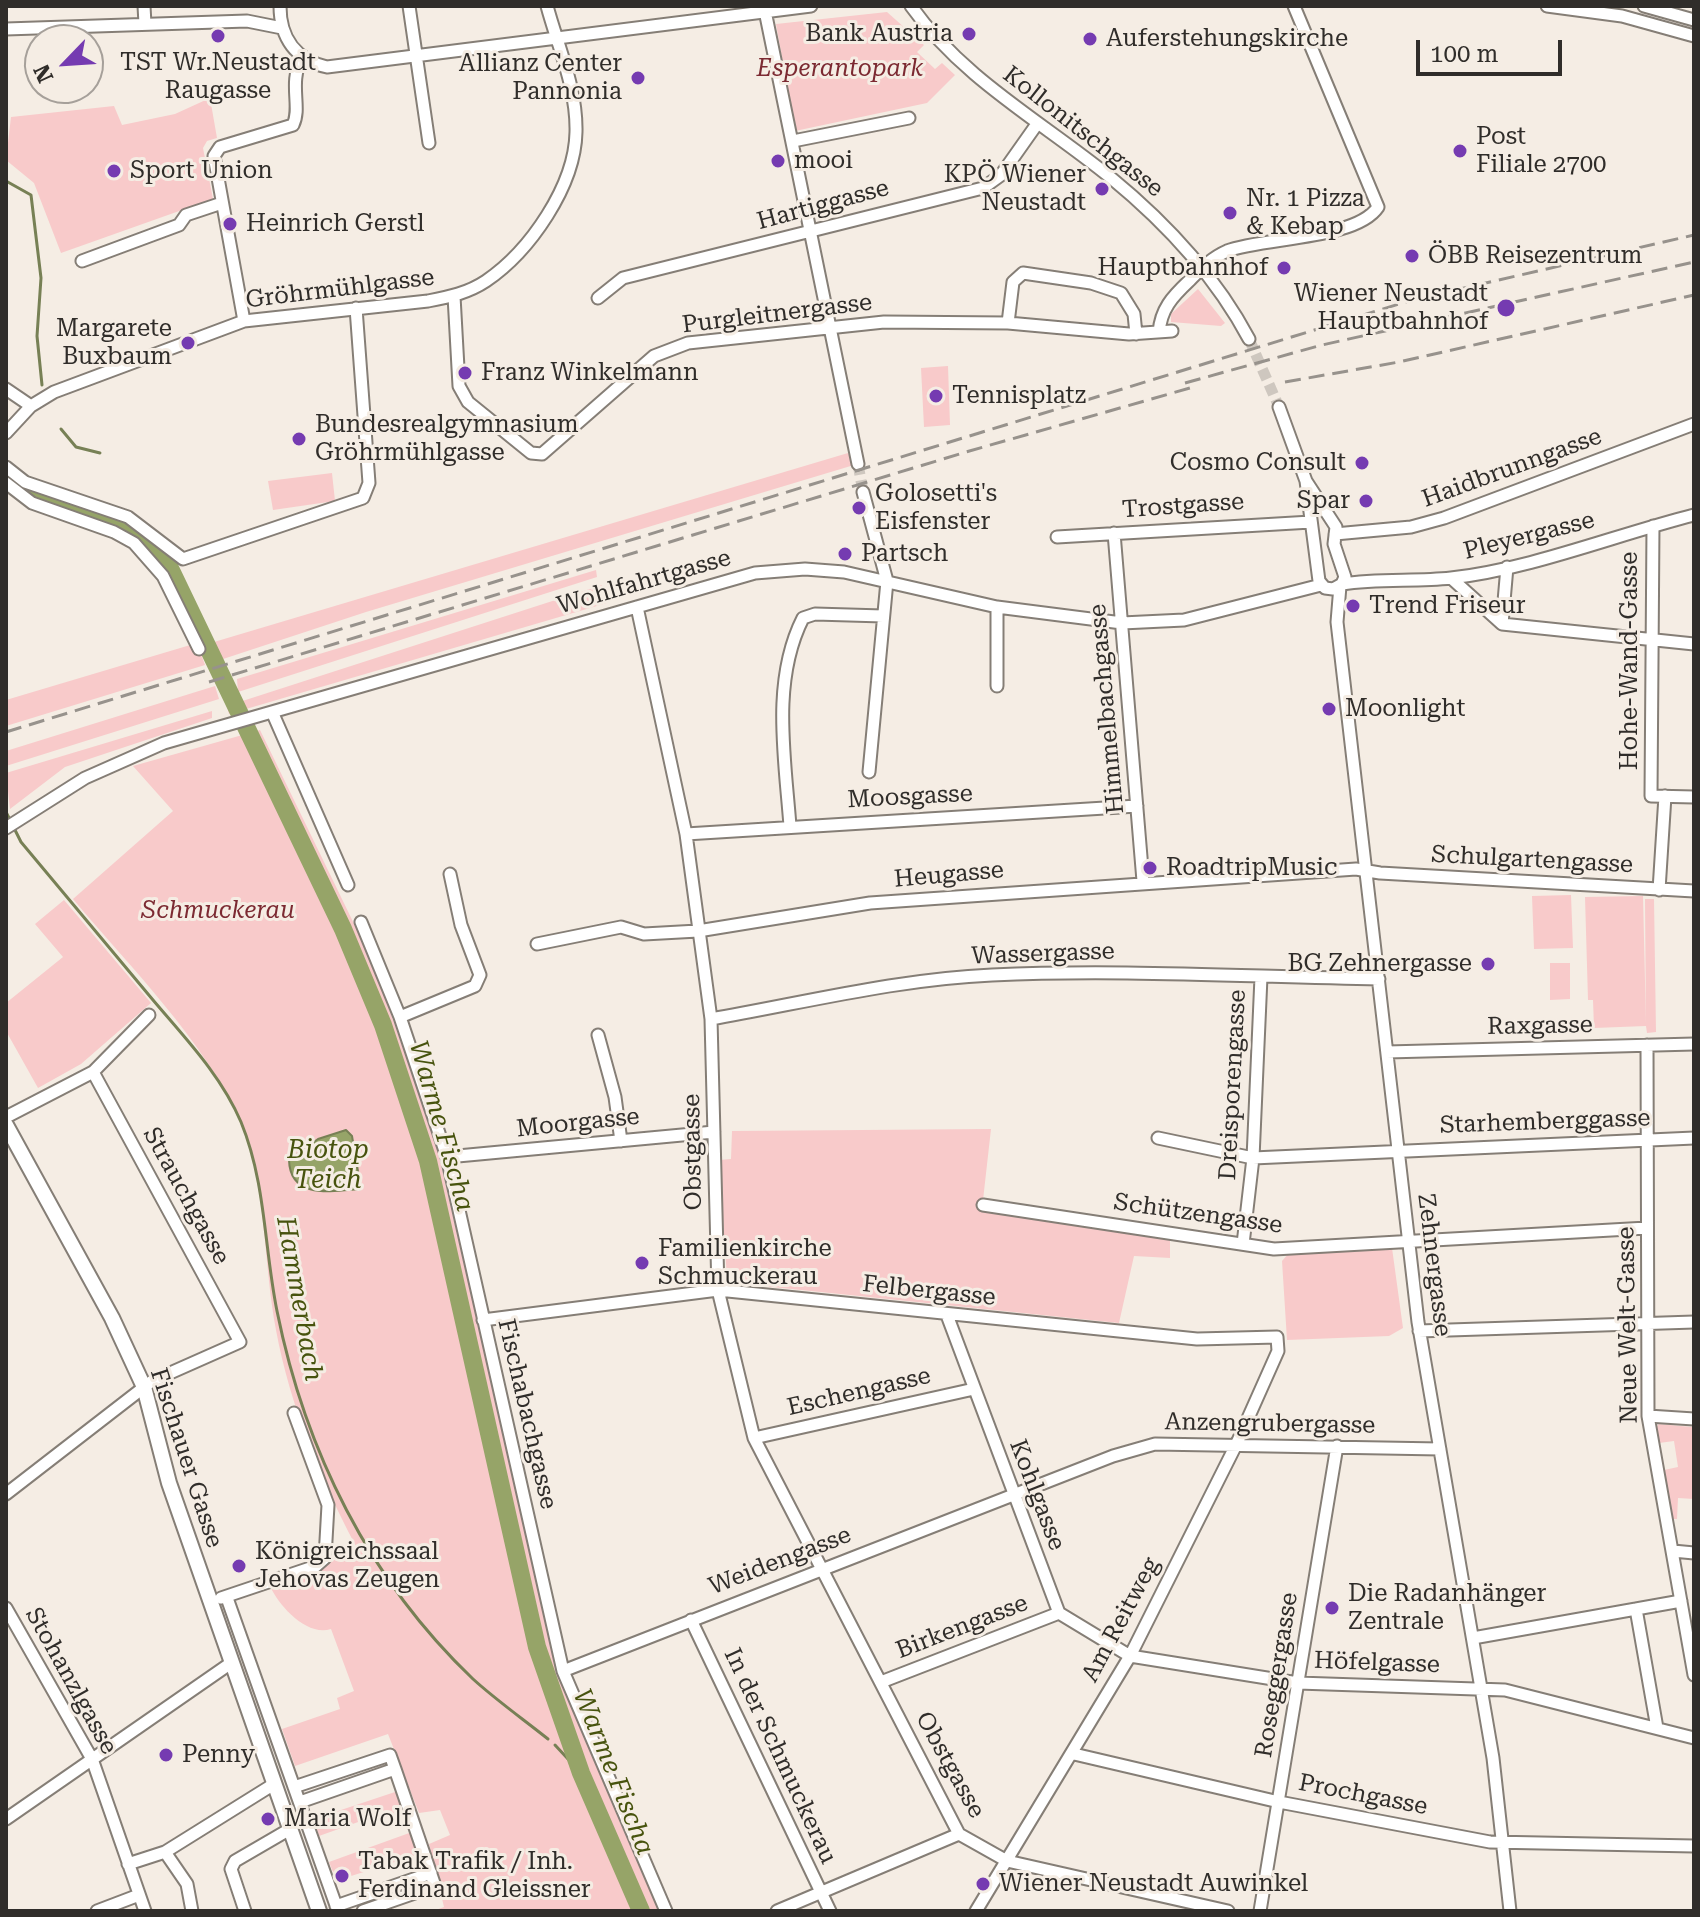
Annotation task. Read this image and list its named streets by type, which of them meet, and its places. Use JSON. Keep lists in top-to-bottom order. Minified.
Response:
{"streets":{"main road":["Fischauer Gasse"],"street":["Kollonitschgasse","Hartiggasse","Gröhrmühlgasse","Purgleitnergasse","Haidbrunngasse","Trostgasse","Pleyergasse","Wohlfahrtgasse","Hohe-Wand-Gasse","Himmelbachgasse","Moosgasse","Schulgartengasse","Heugasse","Wassergasse","Raxgasse","Dreisporengasse","Starhemberggasse","Moorgasse","Obstgasse","Strauchgasse","Schützengasse","Zehnergasse","Felbergasse","Neue Welt-Gasse","Eschengasse","Fischabachgasse","Anzengrubergasse","Kohlgasse","Weidengasse","Am Reitweg","Birkengasse","Höfelgasse","Roseggergasse","Stohanzlgasse","In der Schmuckerau","Prochgasse"]},"crossings":[["Kollonitschgasse","Hartiggasse"],["Gröhrmühlgasse","Purgleitnergasse"],["Haidbrunngasse","Trostgasse"],["Haidbrunngasse","Zehnergasse"],["Trostgasse","Himmelbachgasse"],["Trostgasse","Zehnergasse"],["Pleyergasse","Wohlfahrtgasse"],["Pleyergasse","Hohe-Wand-Gasse"],["Pleyergasse","Zehnergasse"],["Wohlfahrtgasse","Himmelbachgasse"],["Wohlfahrtgasse","Obstgasse"],["Wohlfahrtgasse","Zehnergasse"],["Hohe-Wand-Gasse","Schulgartengasse"],["Himmelbachgasse","Moosgasse"],["Himmelbachgasse","Heugasse"],["Moosgasse","Obstgasse"],["Schulgartengasse","Heugasse"],["Schulgartengasse","Zehnergasse"],["Heugasse","Obstgasse"],["Heugasse","Zehnergasse"],["Wassergasse","Dreisporengasse"],["Wassergasse","Obstgasse"],["Wassergasse","Zehnergasse"],["Raxgasse","Zehnergasse"],["Raxgasse","Neue Welt-Gasse"],["Dreisporengasse","Schützengasse"],["Starhemberggasse","Zehnergasse"],["Starhemberggasse","Neue Welt-Gasse"],["Moorgasse","Obstgasse"],["Moorgasse","Fischabachgasse"],["Obstgasse","Felbergasse"],["Obstgasse","Eschengasse"],["Obstgasse","Weidengasse"],["Obstgasse","Am Reitweg"],["Obstgasse","Birkengasse"],["Strauchgasse","Fischauer Gasse"],["Schützengasse","Zehnergasse"],["Schützengasse","Neue Welt-Gasse"],["Zehnergasse","Anzengrubergasse"],["Zehnergasse","Höfelgasse"],["Zehnergasse","Prochgasse"],["Felbergasse","Fischabachgasse"],["Felbergasse","Kohlgasse"],["Felbergasse","Am Reitweg"],["Eschengasse","Kohlgasse"],["Fischabachgasse","Weidengasse"],["Anzengrubergasse","Kohlgasse"],["Anzengrubergasse","Weidengasse"],["Anzengrubergasse","Am Reitweg"],["Anzengrubergasse","Roseggergasse"],["Kohlgasse","Weidengasse"],["Kohlgasse","Birkengasse"],["Weidengasse","In der Schmuckerau"],["Am Reitweg","Höfelgasse"],["Am Reitweg","Prochgasse"],["Höfelgasse","Roseggergasse"],["Roseggergasse","Prochgasse"]],"water":["Warme Fischa","Biotop Teich","Hammerbach"],"parks":["Esperantopark","Schmuckerau"],"places":["Bank Austria","TST Wr.Neustadt Raugasse","Auferstehungskirche","Allianz Center Pannonia","Post Filiale 2700","mooi","Sport Union","KPÖ Wiener Neustadt","Nr. 1 Pizza & Kebap","Heinrich Gerstl","ÖBB Reisezentrum","Hauptbahnhof","Wiener Neustadt Hauptbahnhof","Margarete Buxbaum","Franz Winkelmann","Tennisplatz","Bundesrealgymnasium Gröhrmühlgasse","Cosmo Consult","Spar","Golosetti's Eisfenster","Partsch","Trend Friseur","Moonlight","RoadtripMusic","BG Zehnergasse","Familienkirche Schmuckerau","Königreichssaal Jehovas Zeugen","Die Radanhänger Zentrale","Penny","Maria Wolf","Tabak Trafik / Inh. Ferdinand Gleissner","Wiener Neustadt Auwinkel"],"scale_bar":"100 m","north":"bottom left"}
